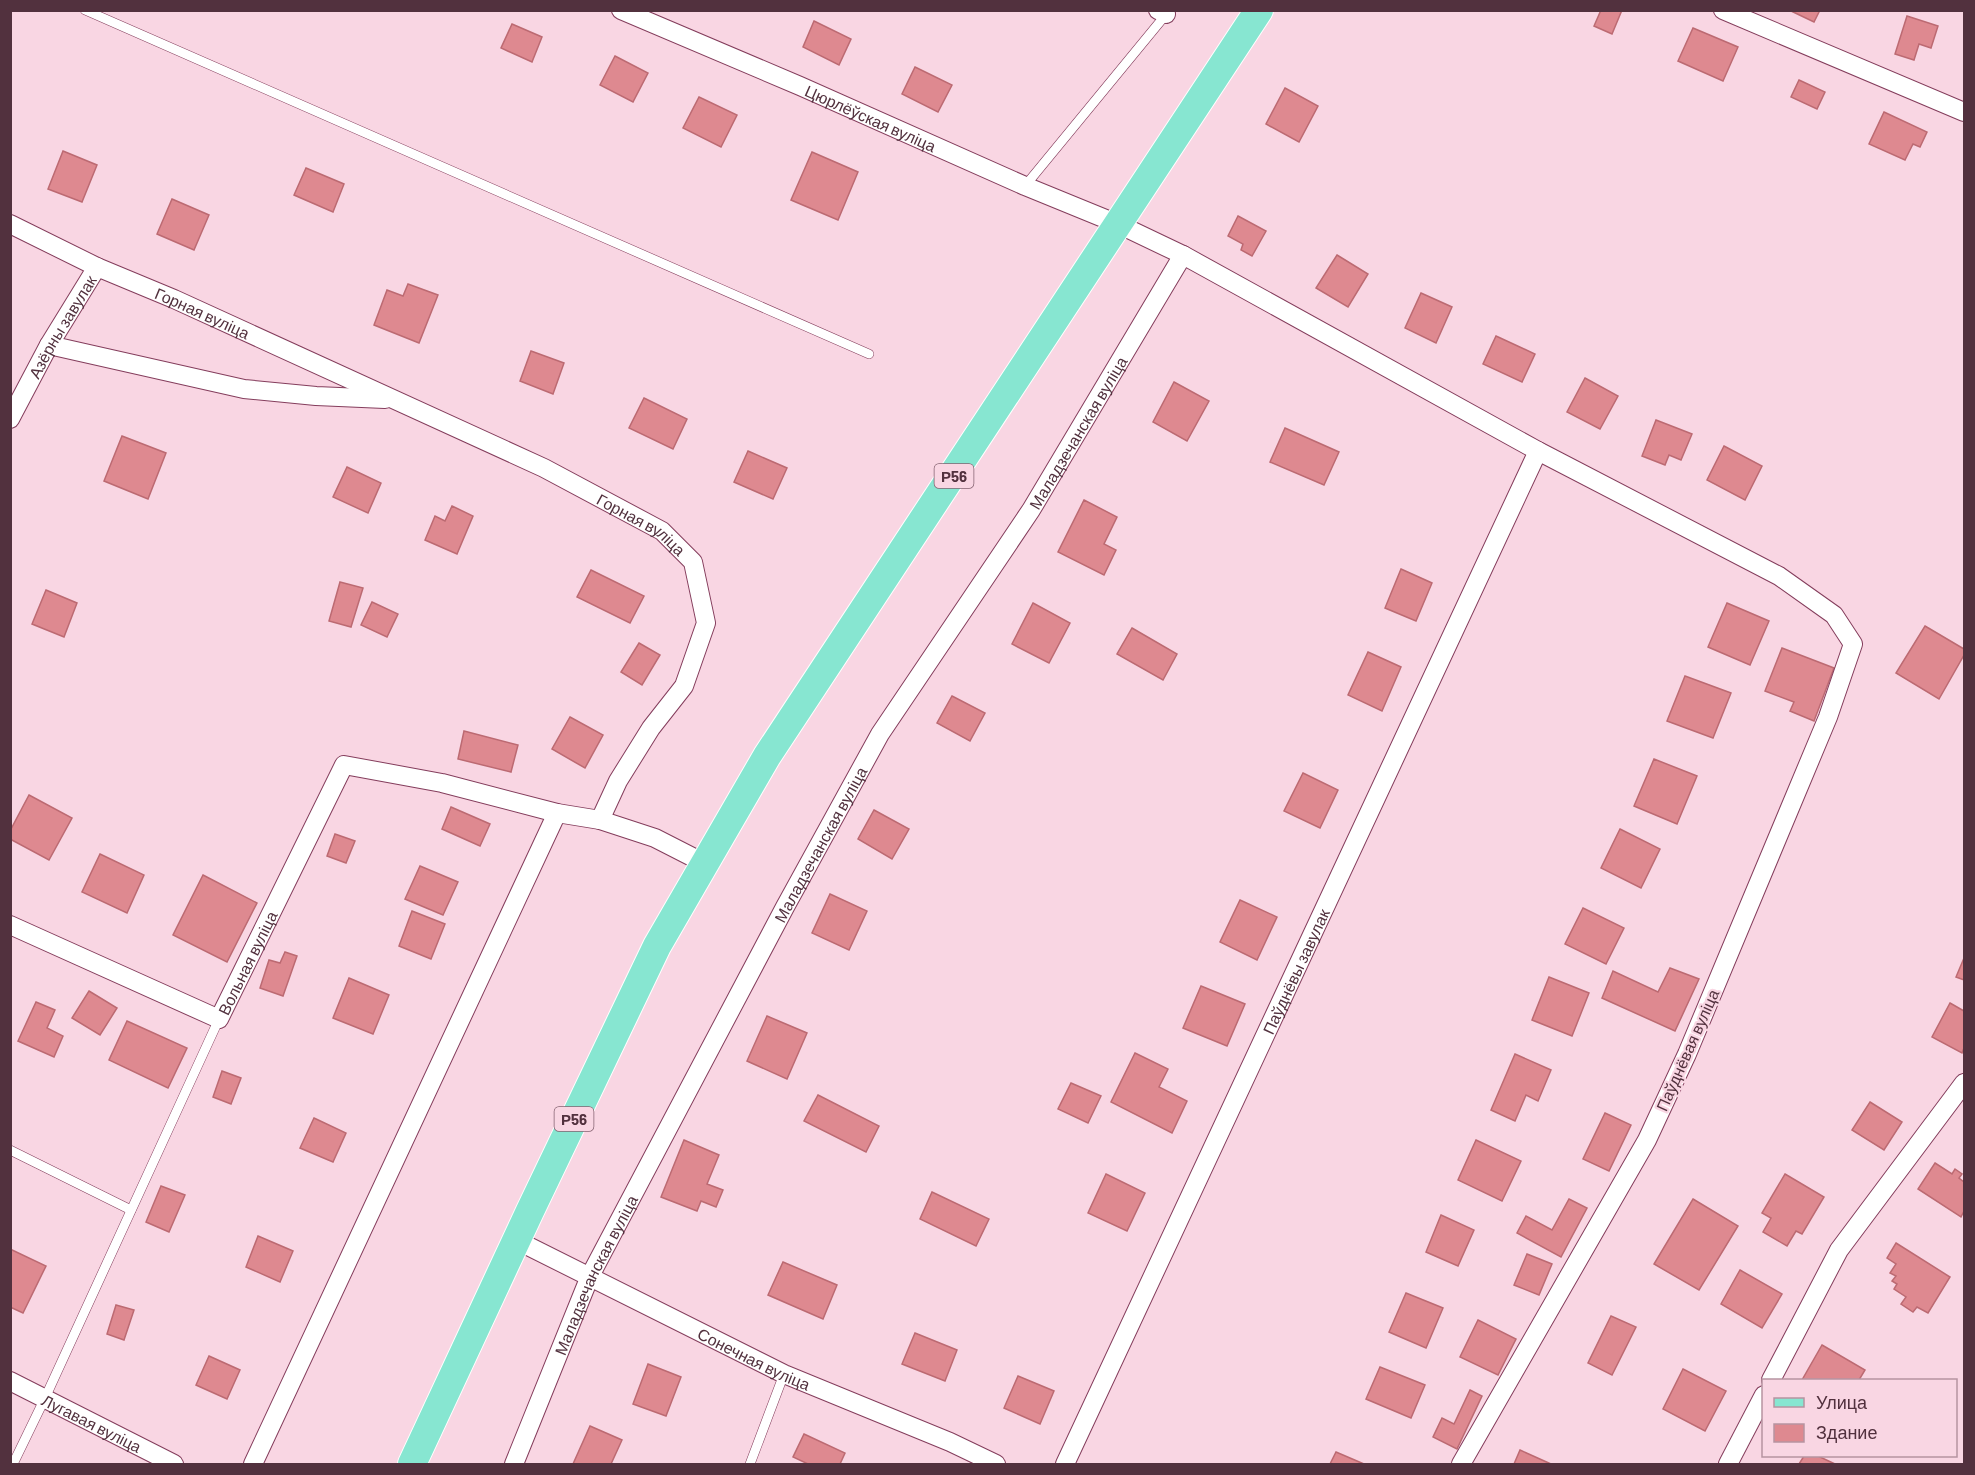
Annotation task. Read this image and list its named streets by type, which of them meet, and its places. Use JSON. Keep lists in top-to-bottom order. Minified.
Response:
{"streets":{"main road":["Р56"],"street":["Цюрлёўская вуліца","Горная вуліца","Азёрны завулак","Маладзечанская вуліца","Вольная вуліца","Паўднёвы завулак","Паўднёвая вуліца","Сонечная вуліца","Лугавая вуліца"]},"crossings":[["Цюрлёўская вуліца","Маладзечанская вуліца"],["Цюрлёўская вуліца","Р56"],["Цюрлёўская вуліца","Паўднёвы завулак"],["Цюрлёўская вуліца","Паўднёвая вуліца"],["Горная вуліца","Азёрны завулак"],["Маладзечанская вуліца","Сонечная вуліца"],["Р56","Сонечная вуліца"]],"legend":["Улица","Здание"]}
